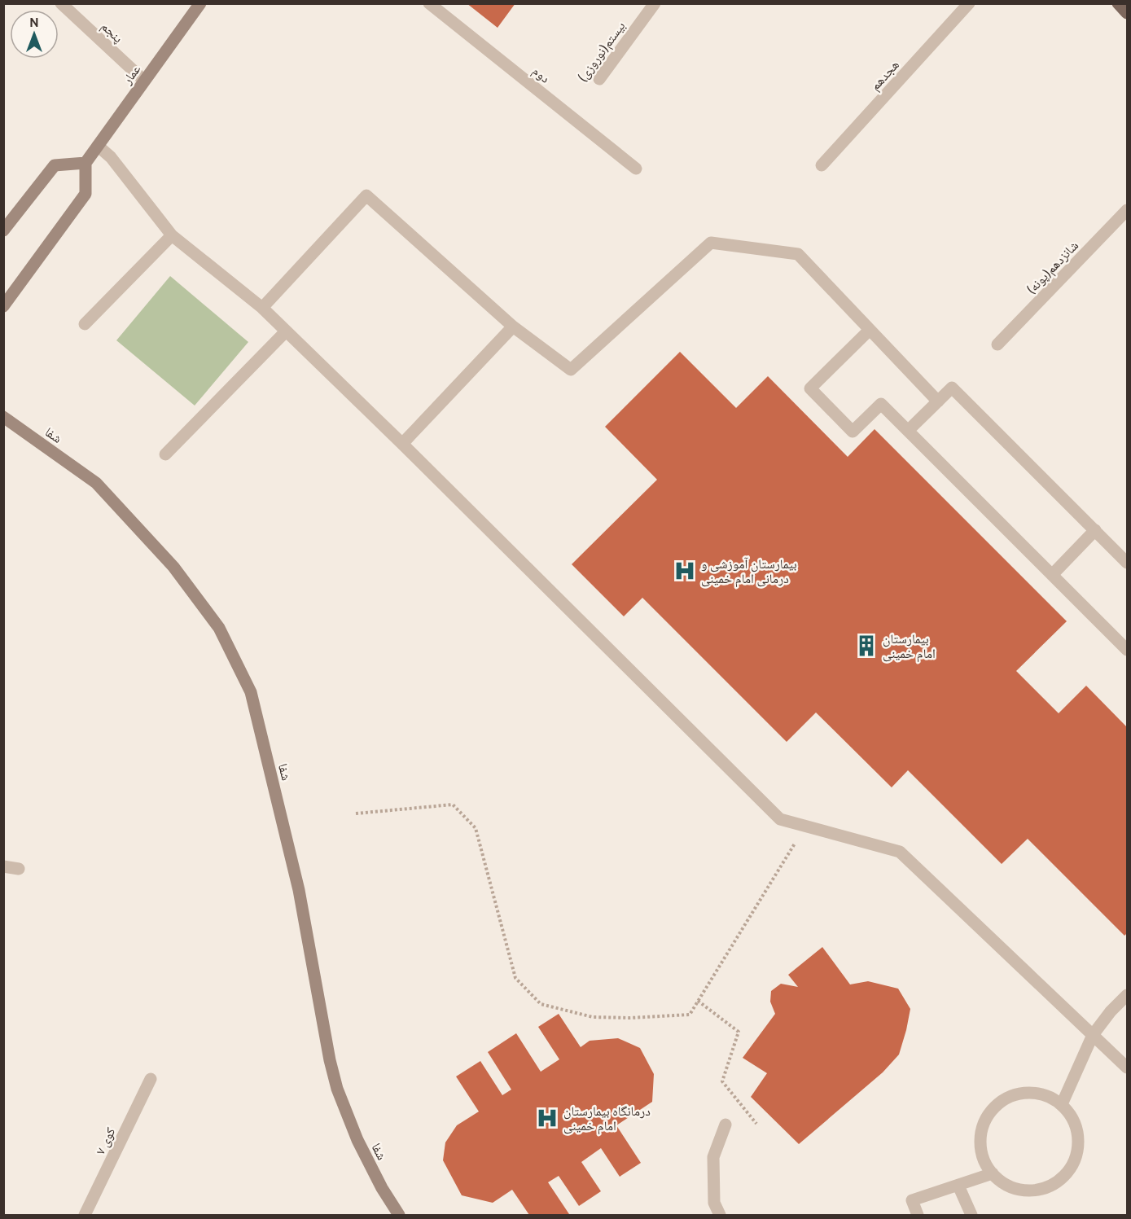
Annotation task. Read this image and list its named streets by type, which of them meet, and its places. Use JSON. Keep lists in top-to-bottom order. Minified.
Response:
{"streets":{"street":["پنجم","بیستم(نوروزی)","عمار","دوم","هجدهم","شانزدهم(پونه)","شفا","کوی ۷"]},"crossings":[["پنجم","عمار"]],"places":{"hospital":["بیمارستان آموزشی و درمانی امام خمینی","درمانگاه بیمارستان امام خمینی"],"building":["بیمارستان امام خمینی"]},"north":"top"}
